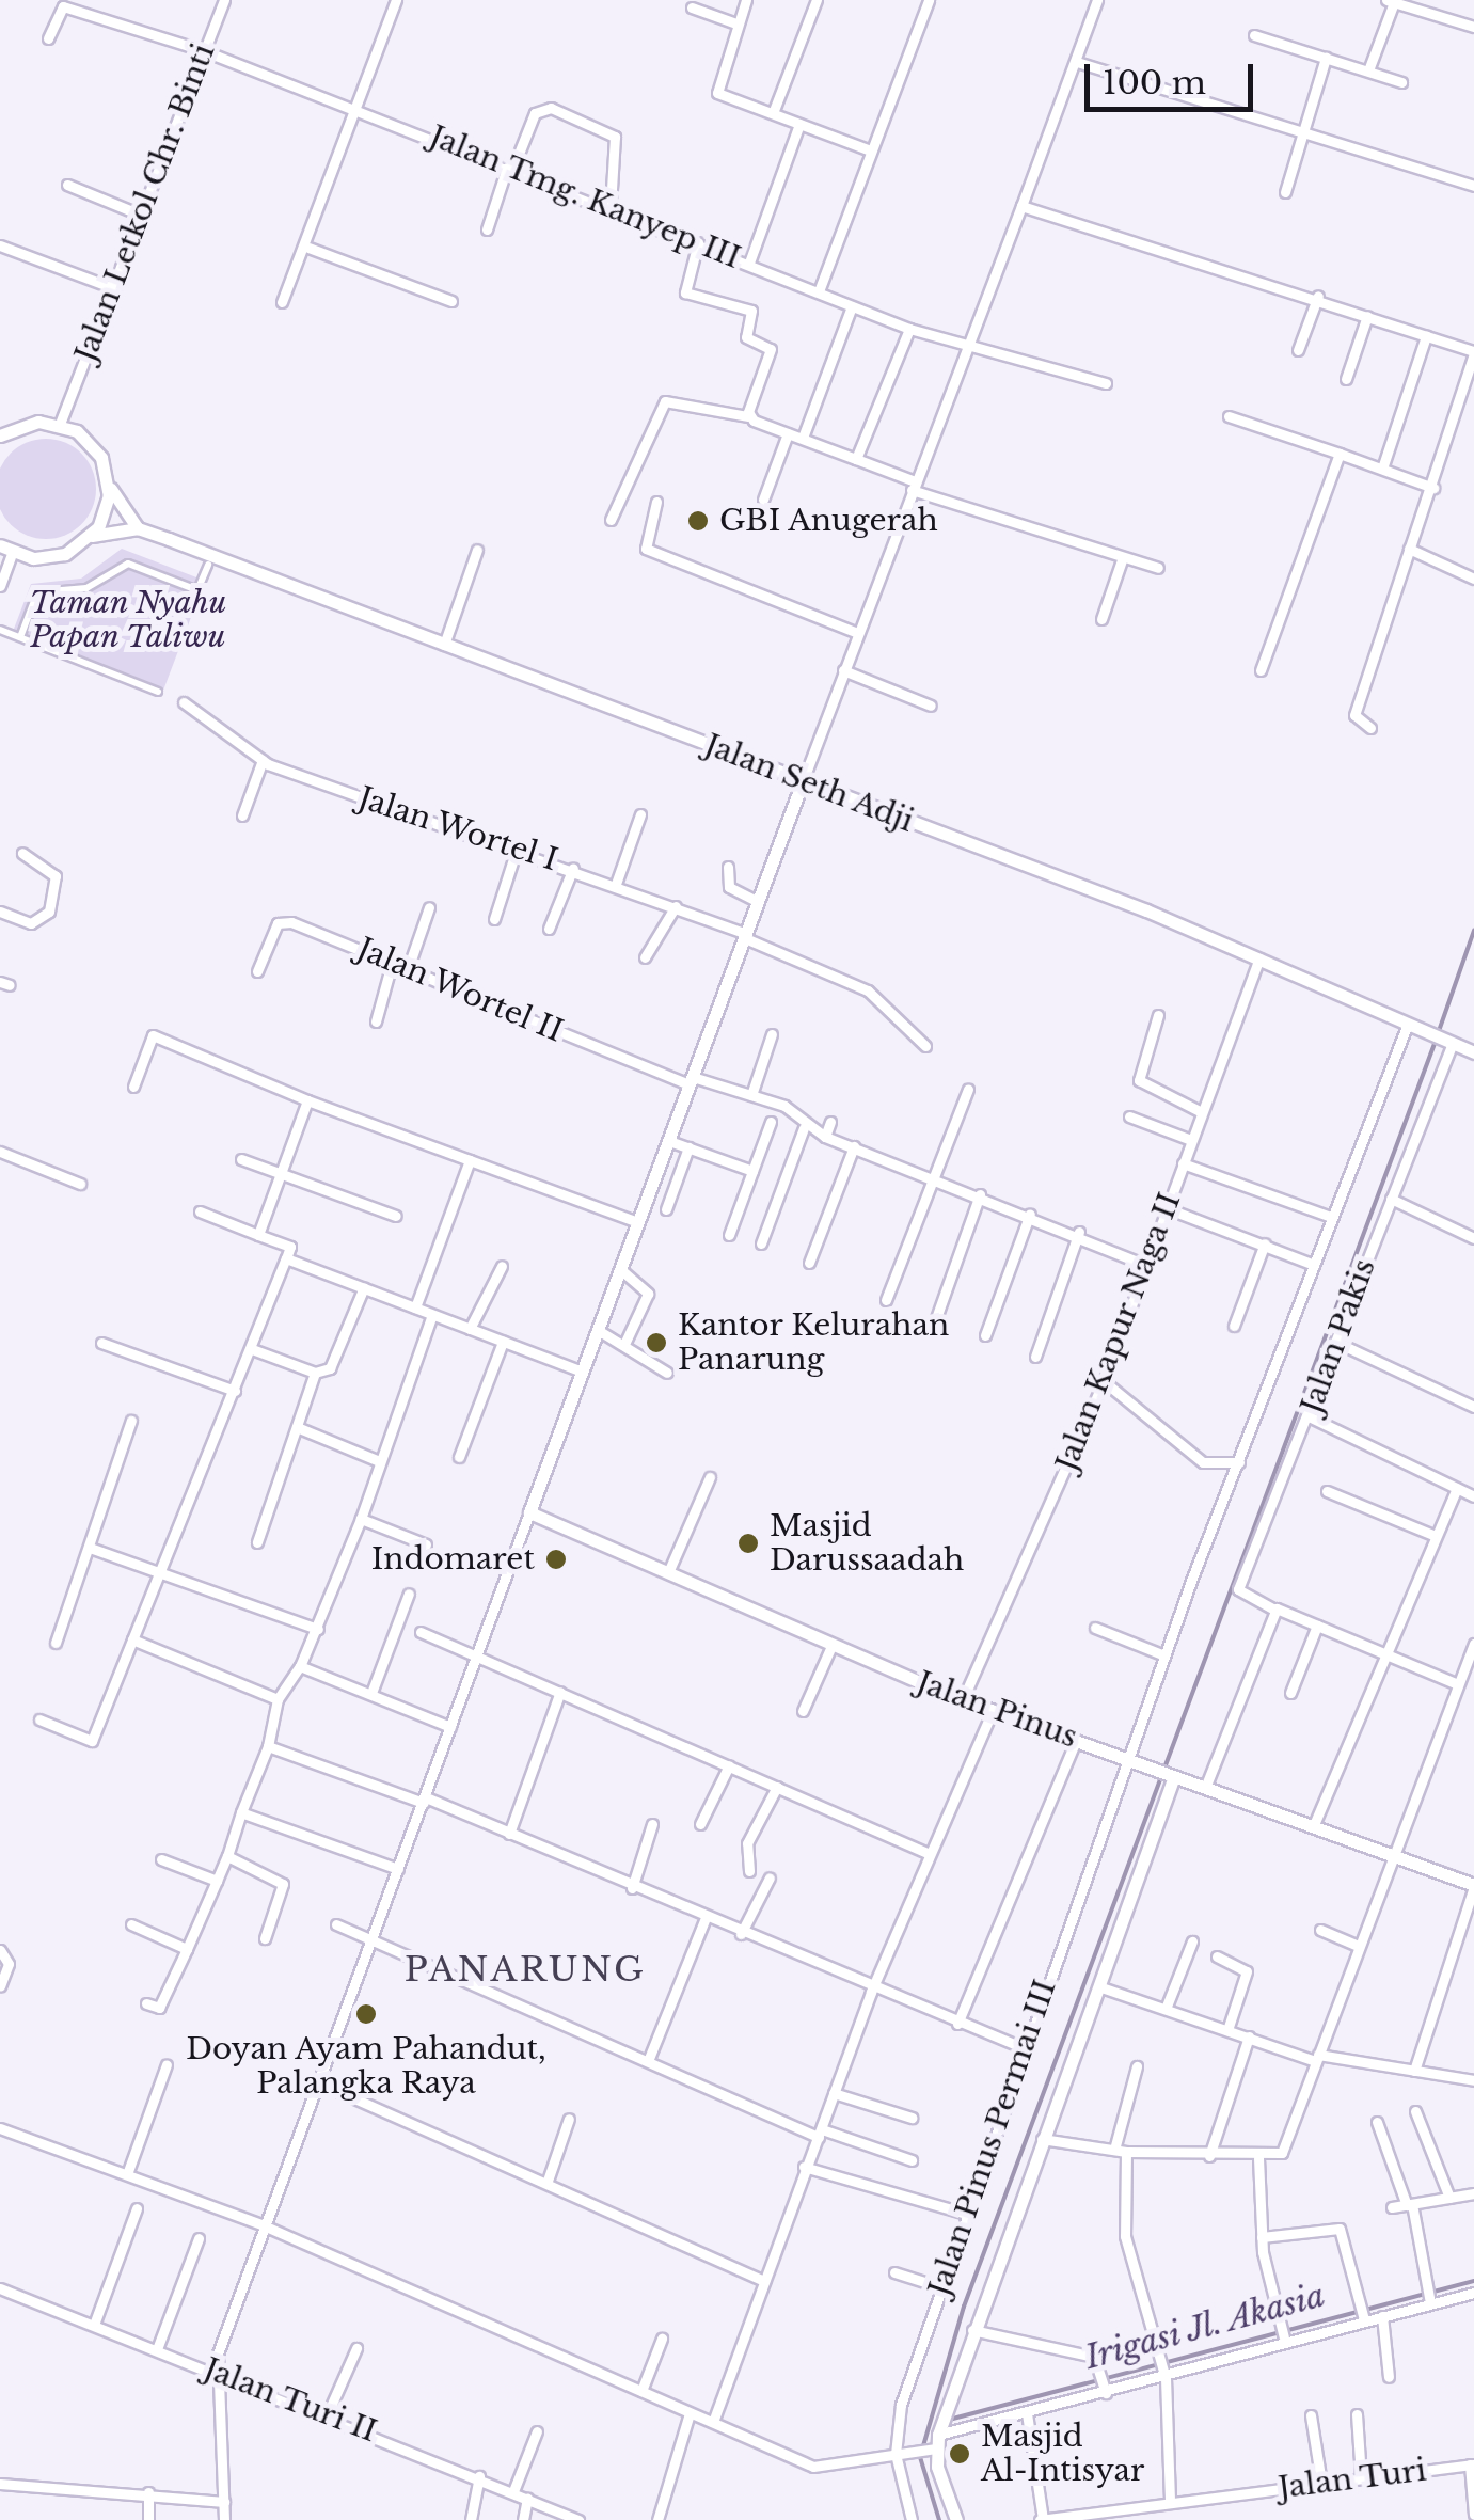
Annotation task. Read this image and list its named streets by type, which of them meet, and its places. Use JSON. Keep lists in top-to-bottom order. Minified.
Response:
{"streets":{"street":["Jalan Tmg. Kanyep III","Jalan Letkol Chr. Binti","Jalan Seth Adji","Jalan Wortel I","Jalan Wortel II","Jalan Kapur Naga II","Jalan Pakis","Jalan Pinus","Jalan Pinus Permai III","Jalan Turi II","Jalan Turi"]},"crossings":[["Jalan Tmg. Kanyep III","Jalan Letkol Chr. Binti"],["Jalan Seth Adji","Jalan Kapur Naga II"],["Jalan Seth Adji","Jalan Pakis"],["Jalan Seth Adji","Jalan Pinus Permai III"],["Jalan Wortel II","Jalan Kapur Naga II"],["Jalan Kapur Naga II","Jalan Pinus"],["Jalan Pinus","Jalan Pinus Permai III"]],"districts":["PANARUNG"],"water":["Irigasi Jl. Akasia"],"parks":["Taman Nyahu Papan Taliwu"],"places":["GBI Anugerah","Kantor Kelurahan Panarung","Masjid Darussaadah","Indomaret","Doyan Ayam Pahandut, Palangka Raya","Masjid Al-Intisyar"],"scale_bar":"100 m"}
